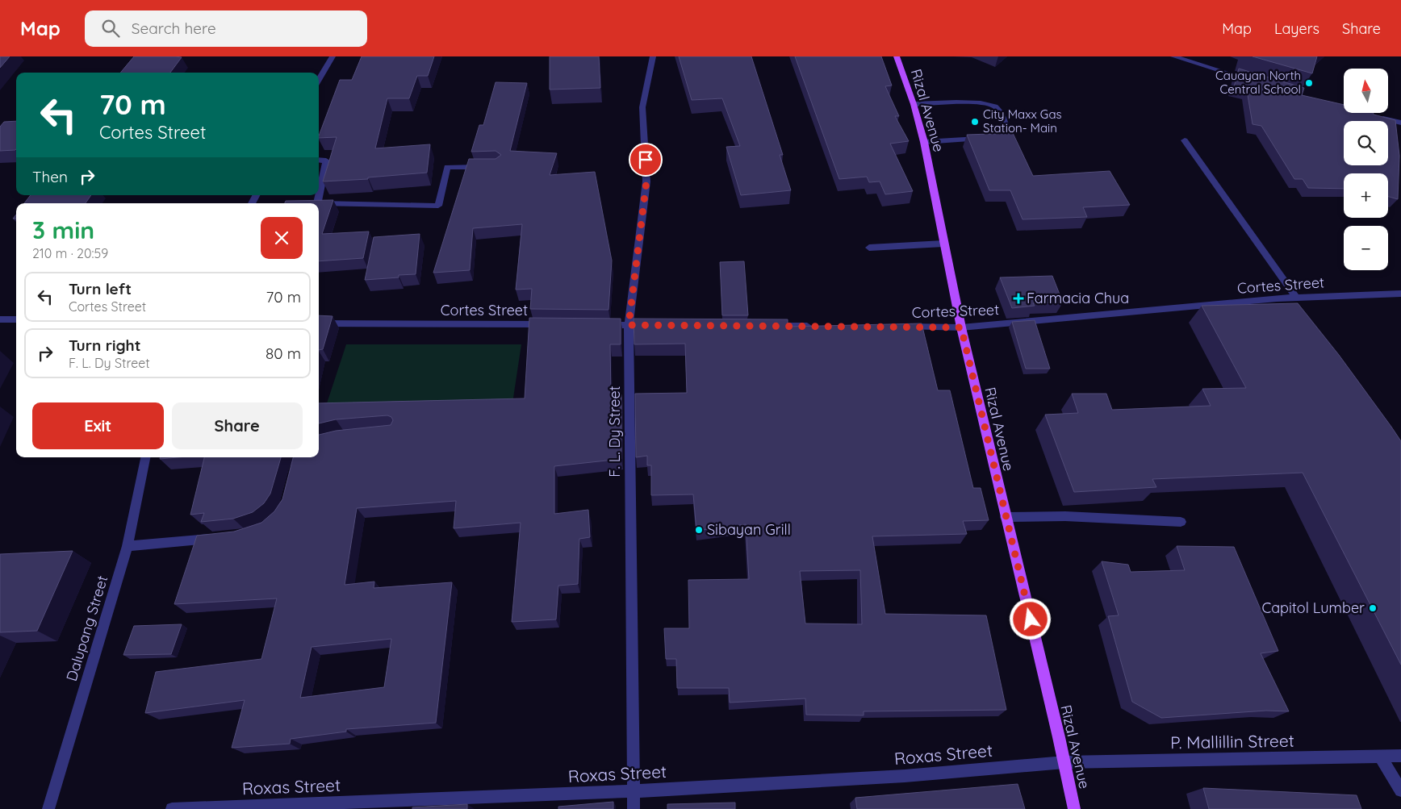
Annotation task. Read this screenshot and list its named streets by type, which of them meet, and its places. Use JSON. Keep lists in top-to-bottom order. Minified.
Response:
{"streets":{"main road":["Rizal Avenue"],"street":["Cortes Street","F. L. Dy Street","Dalupang Street","P. Mallillin Street","Roxas Street"]},"crossings":[["Rizal Avenue","Cortes Street"],["Rizal Avenue","P. Mallillin Street"],["Rizal Avenue","Roxas Street"],["F. L. Dy Street","Roxas Street"],["P. Mallillin Street","Roxas Street"]],"places":{"other":["Cauayan North Central School","City Maxx Gas Station- Main","Sibayan Grill","Capitol Lumber"],"health":["Farmacia Chua"]},"north":"top","page":{"header":"Map","search":"Search here","nav":["Map","Layers","Share"],"map_buttons":["+","−"],"turn":["70 m","Cortes Street"],"then":"Then","heading":["3 min","210 m · 20:59"],"list":[{"name":"Turn left","note":"Cortes Street","value":"70 m"},{"name":"Turn right","note":"F. L. Dy Street","value":"80 m"}],"buttons":["Exit","Share"]}}
